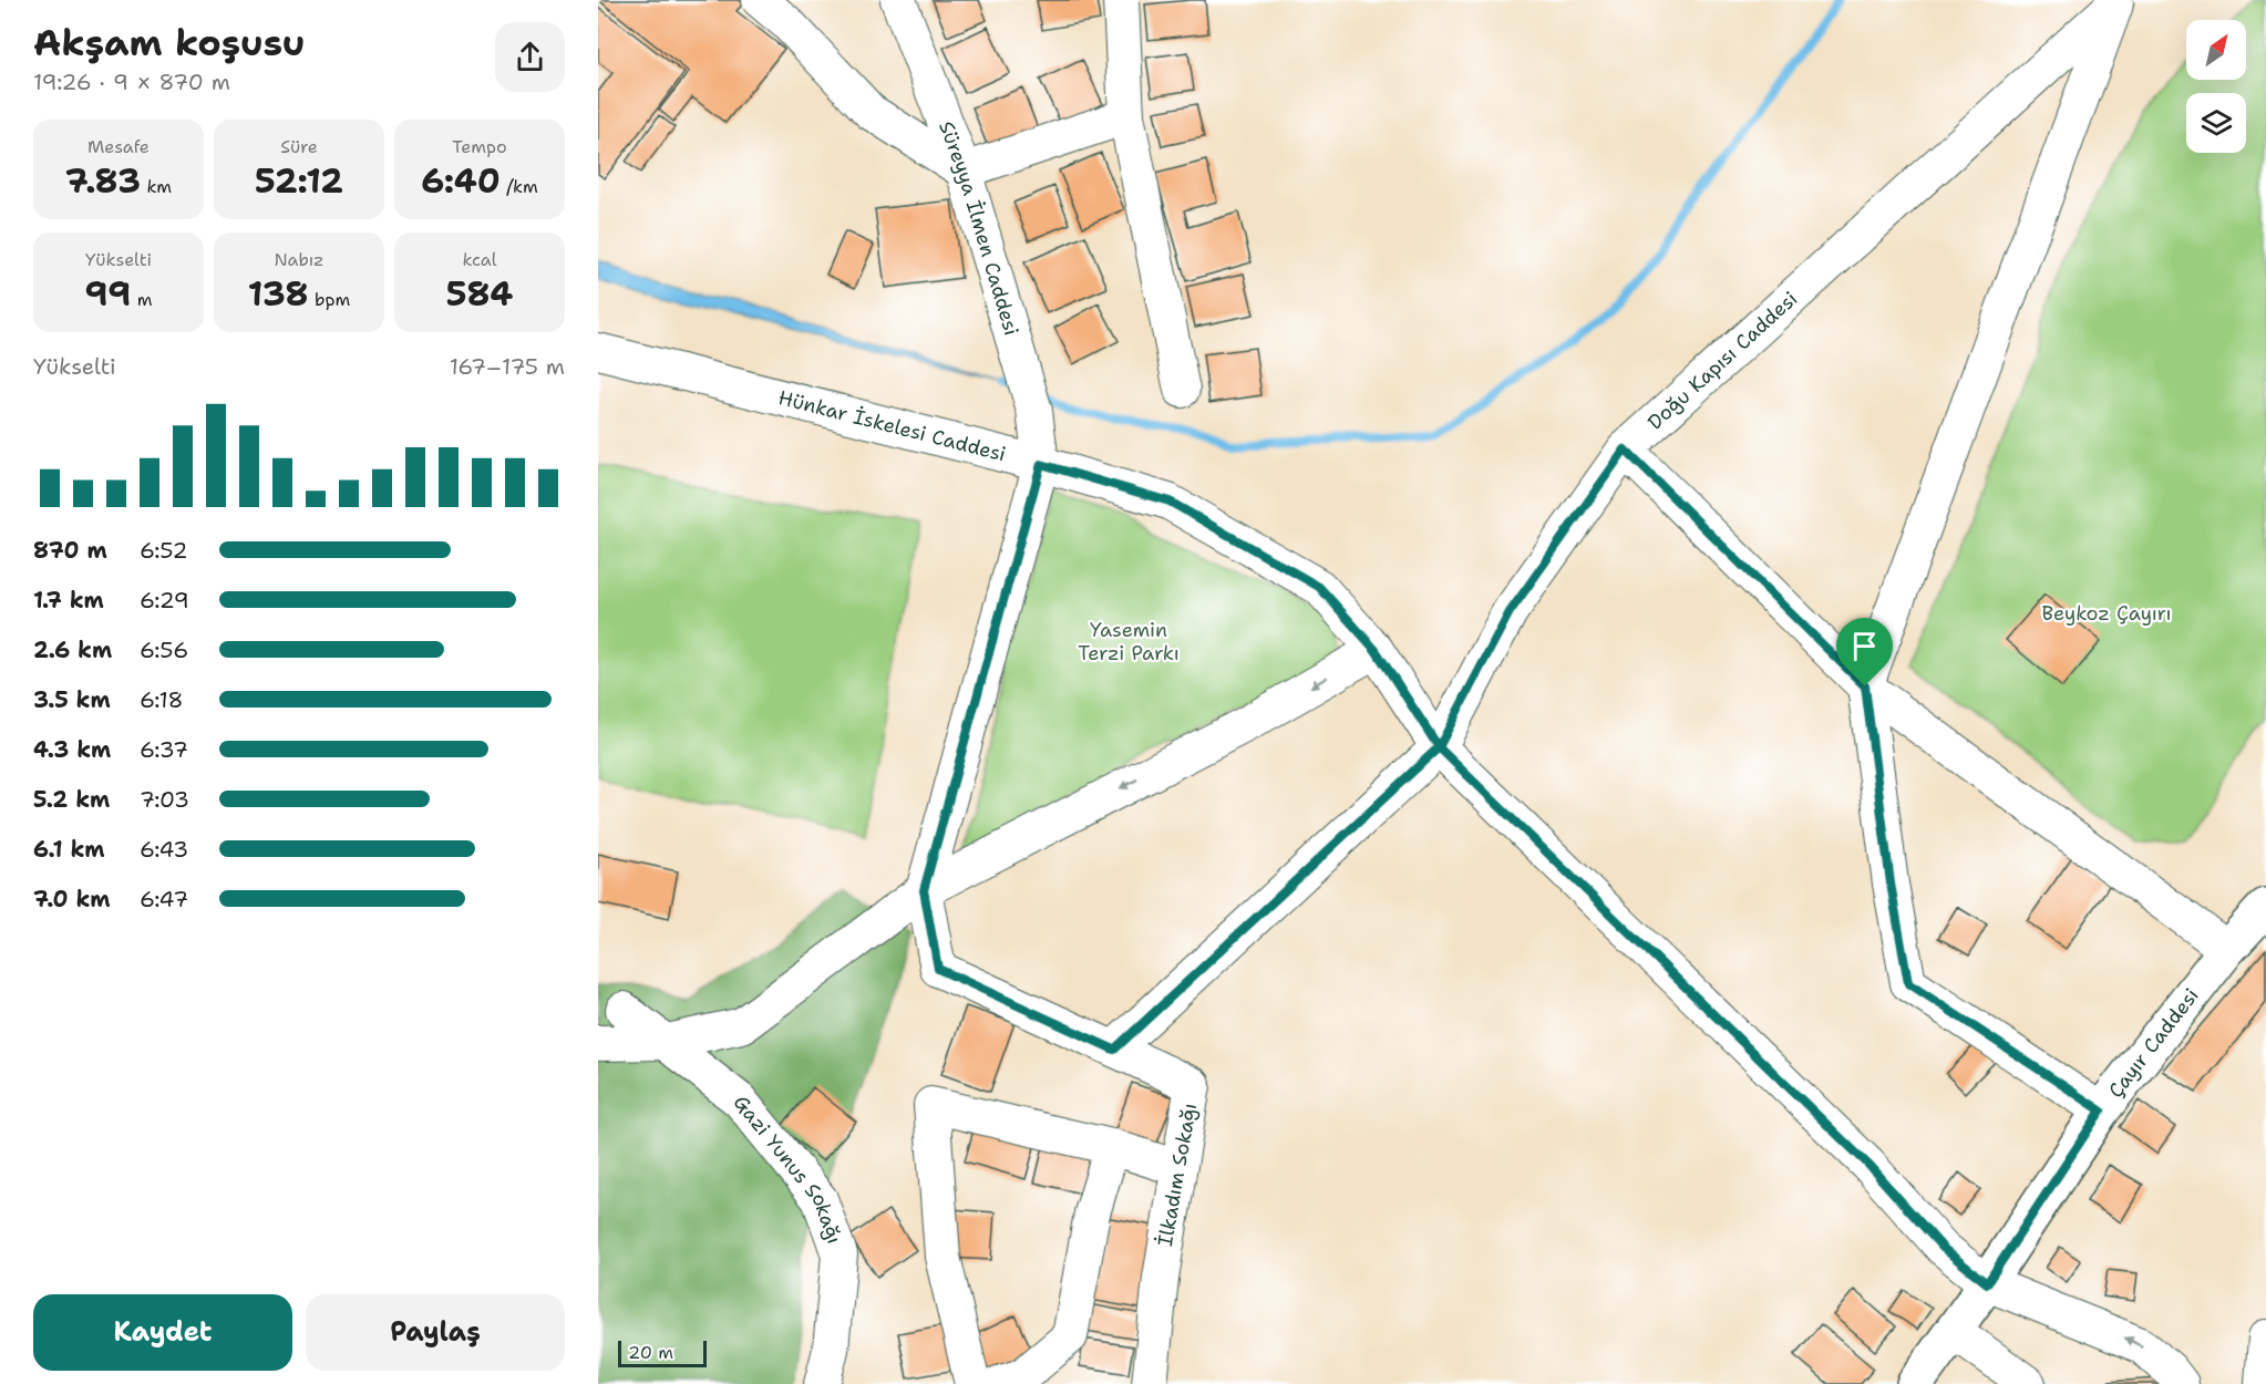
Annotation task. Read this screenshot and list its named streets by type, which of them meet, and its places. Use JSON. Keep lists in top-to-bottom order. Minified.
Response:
{"streets":{"main road":["Çayır Caddesi"],"street":["Süreyya İlmen Caddesi","Doğu Kapısı Caddesi","Hünkar İskelesi Caddesi","Gazi Yunus Sokağı","İlkadım Sokağı"]},"crossings":[["Süreyya İlmen Caddesi","Hünkar İskelesi Caddesi"],["Doğu Kapısı Caddesi","Hünkar İskelesi Caddesi"],["Doğu Kapısı Caddesi","İlkadım Sokağı"]],"parks":["Beykoz Çayırı","Yasemin Terzi Parkı"],"scale_bar":"20 m","north":"top right","page":{"heading":["Akşam koşusu","19:26 · 9 × 870 m"],"stats":[["Mesafe","7.83 km"],["Süre","52:12"],["Tempo","6:40 /km"],["Yükselti","99 m"],["Nabız","138 bpm"],["kcal","584"]],"chart":["Yükselti","167–175 m"],"list":[{"name":"870 m","note":"6:52"},{"name":"1.7 km","note":"6:29"},{"name":"2.6 km","note":"6:56"},{"name":"3.5 km","note":"6:18"},{"name":"4.3 km","note":"6:37"},{"name":"5.2 km","note":"7:03"},{"name":"6.1 km","note":"6:43"},{"name":"7.0 km","note":"6:47"}],"buttons":["Kaydet","Paylaş"],"scale":"20 m"}}
